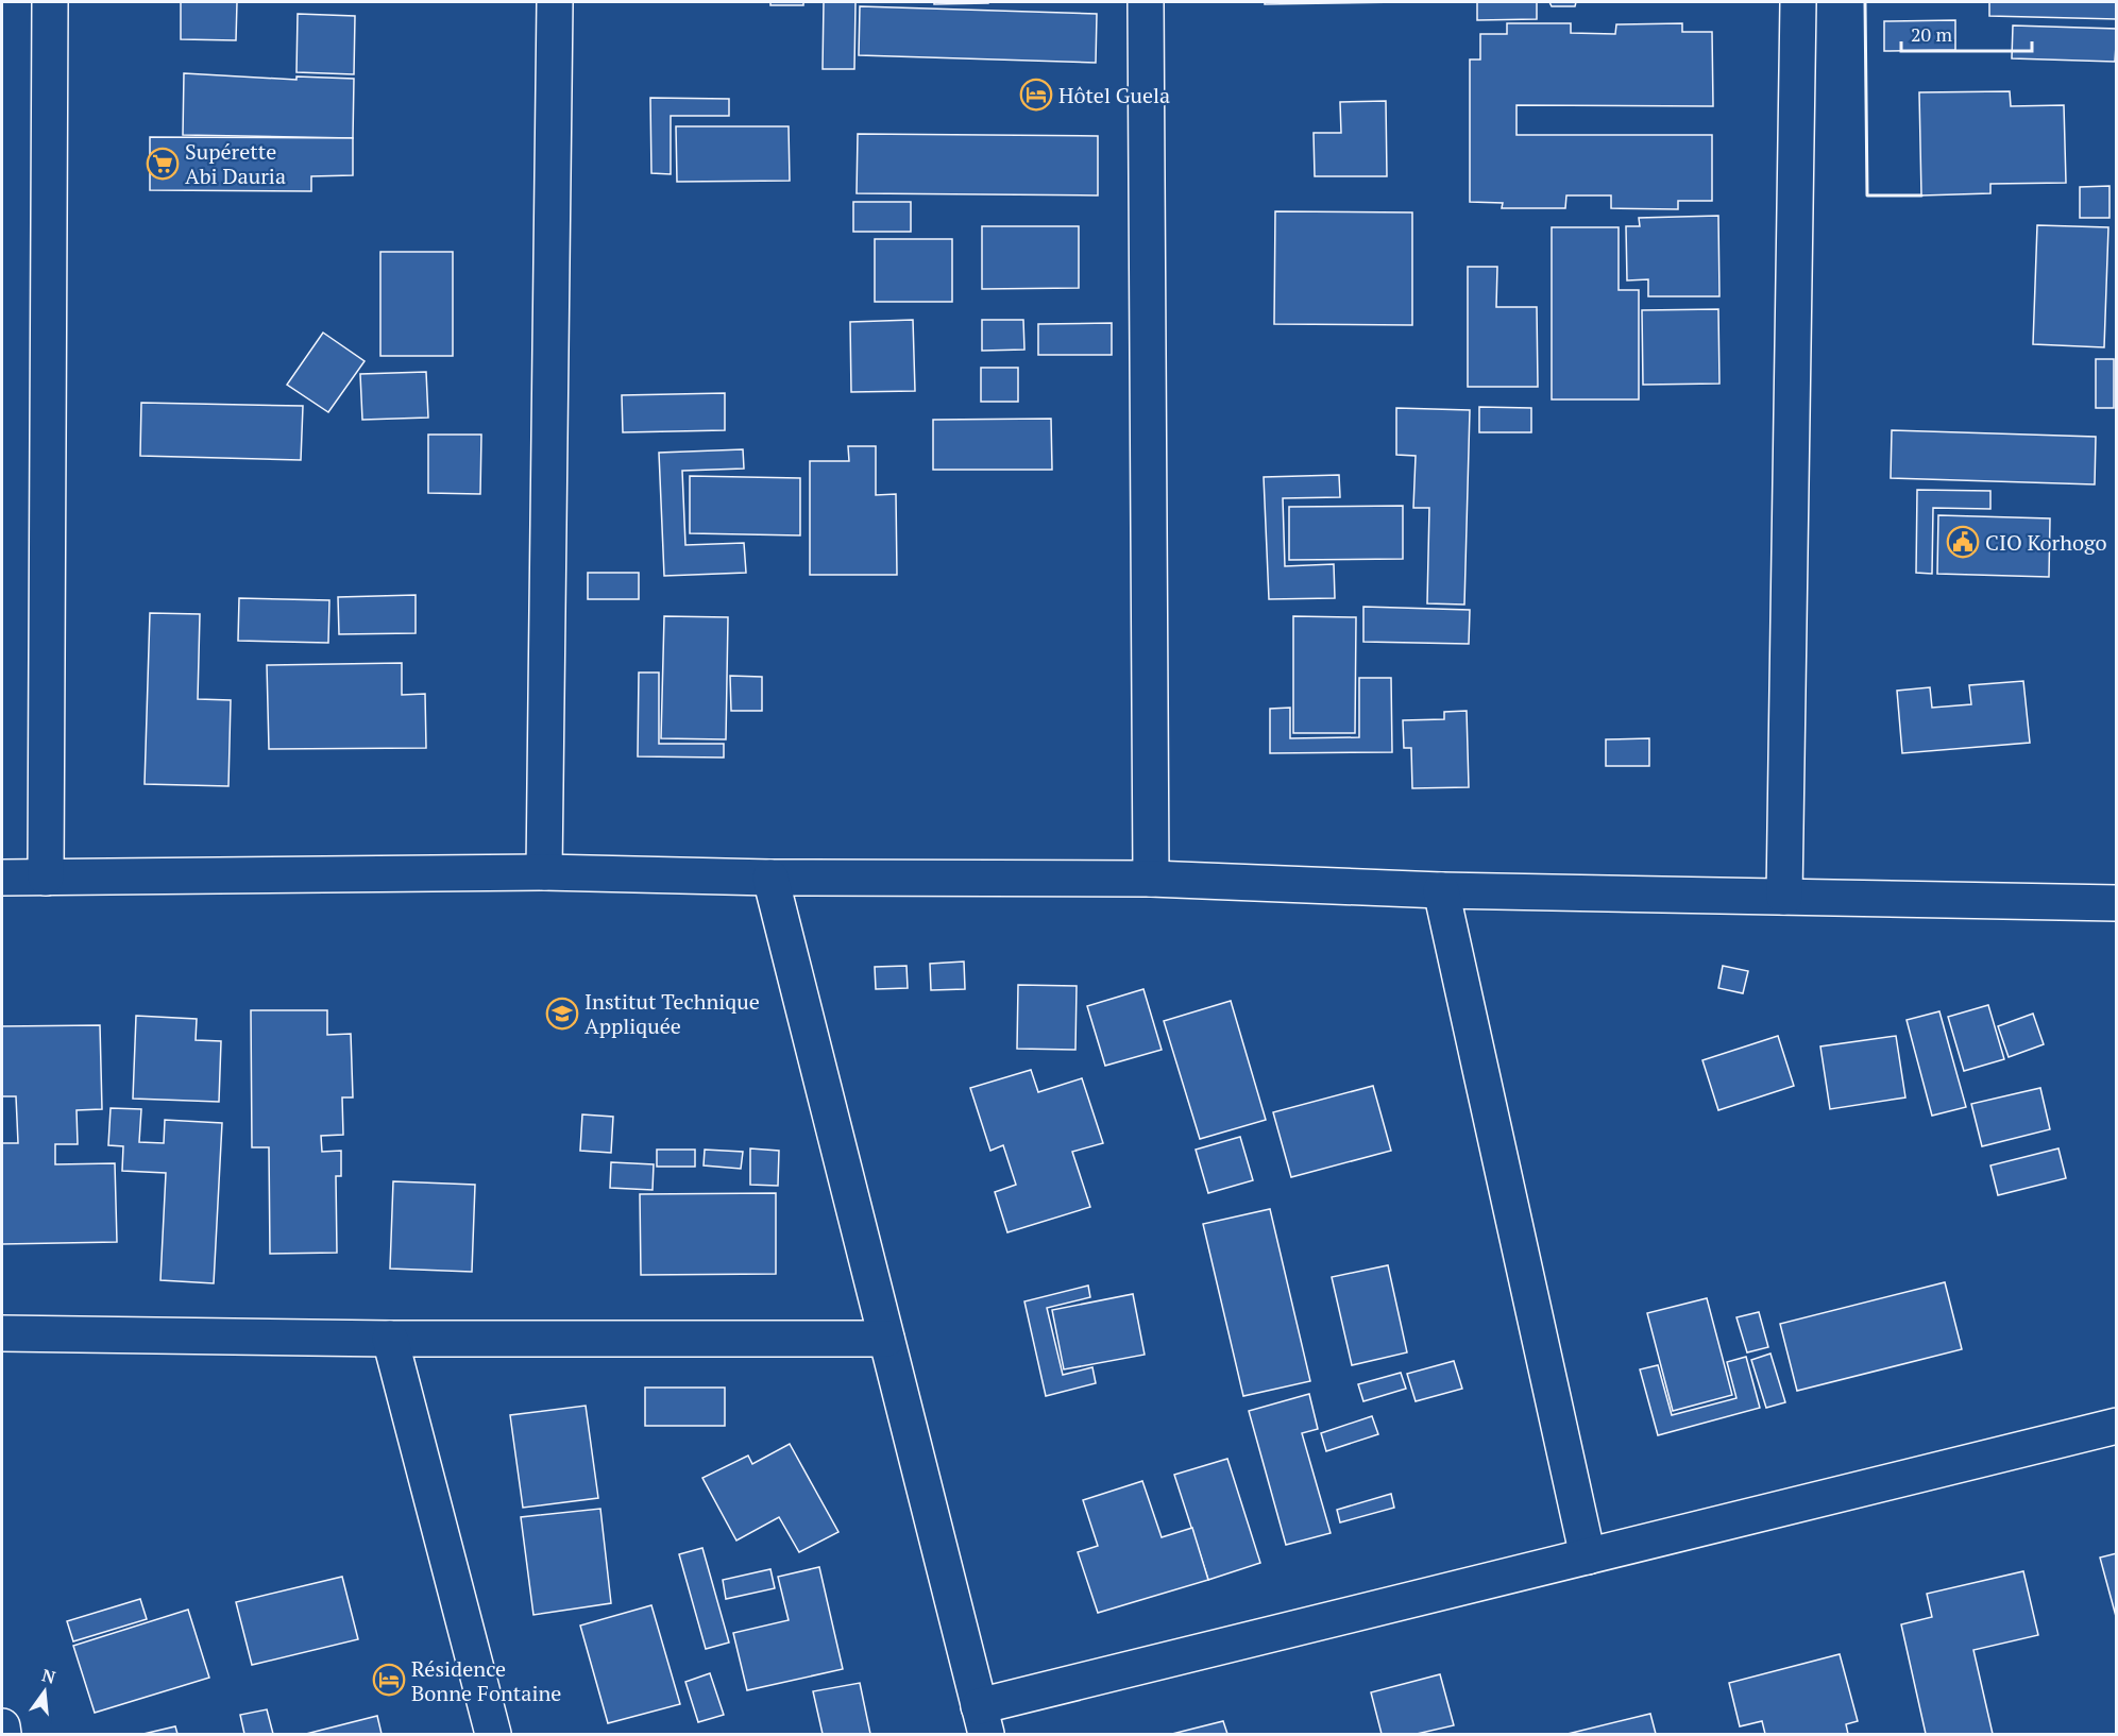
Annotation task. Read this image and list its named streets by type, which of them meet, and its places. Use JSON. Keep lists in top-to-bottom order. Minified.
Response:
{"places":{"hotel":["Hôtel Guela","Résidence Bonne Fontaine"],"supermarket":["Supérette Abi Dauria"],"public building":["CIO Korhogo"],"school or university":["Institut Technique Appliquée"]},"scale_bar":"20 m","north":"top"}
